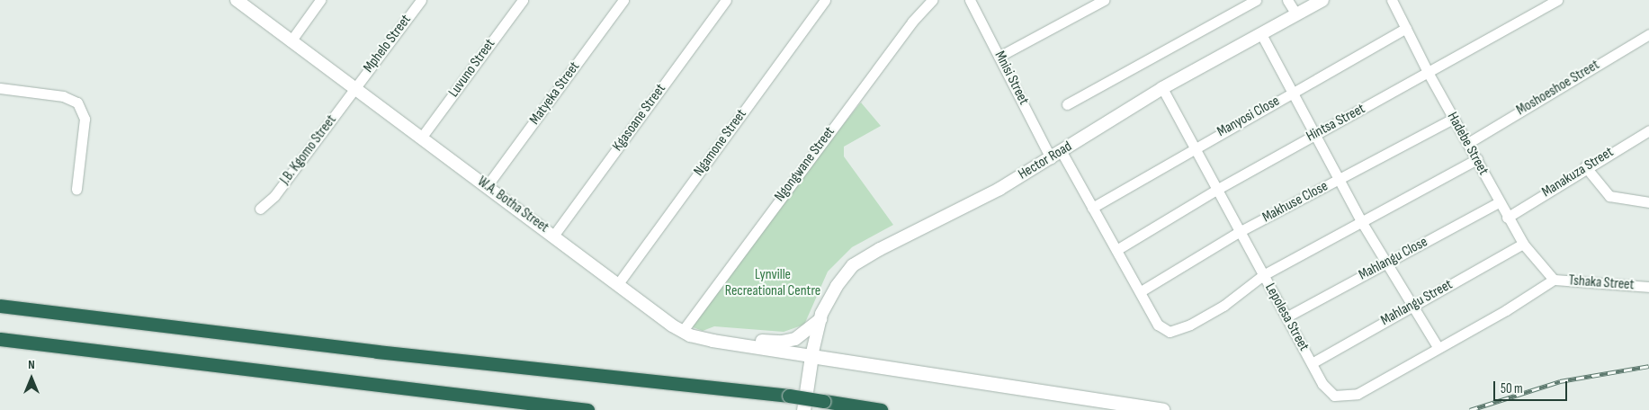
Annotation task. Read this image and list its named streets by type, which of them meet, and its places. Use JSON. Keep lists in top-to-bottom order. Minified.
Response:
{"streets":{"street":["Mphelo Street","Luvuno Street","Mnisi Street","Moshoeshoe Street","Matyeka Street","Manyosi Close","Kgasoane Street","Hintsa Street","Ngamone Street","Hadebe Street","J.B. Kgomo Street","Hector Road","Ngongwane Street","Manakuza Street","Makhuse Close","W.A. Botha Street","Mahlangu Close","Tshaka Street","Mahlangu Street","Lepolesa Street"]},"crossings":[["Mphelo Street","J.B. Kgomo Street"],["Mphelo Street","W.A. Botha Street"],["Luvuno Street","W.A. Botha Street"],["Mnisi Street","Hector Road"],["Mnisi Street","Lepolesa Street"],["Moshoeshoe Street","Hadebe Street"],["Matyeka Street","W.A. Botha Street"],["Manyosi Close","Hadebe Street"],["Manyosi Close","Lepolesa Street"],["Kgasoane Street","W.A. Botha Street"],["Hintsa Street","Hadebe Street"],["Hintsa Street","Lepolesa Street"],["Ngamone Street","W.A. Botha Street"],["Hadebe Street","Manakuza Street"],["Hadebe Street","Makhuse Close"],["Hadebe Street","Mahlangu Close"],["Hadebe Street","Tshaka Street"],["Hadebe Street","Mahlangu Street"],["Hadebe Street","Lepolesa Street"],["J.B. Kgomo Street","W.A. Botha Street"],["Hector Road","W.A. Botha Street"],["Hector Road","Lepolesa Street"],["Ngongwane Street","W.A. Botha Street"],["Makhuse Close","Lepolesa Street"],["Mahlangu Close","Lepolesa Street"],["Tshaka Street","Lepolesa Street"],["Mahlangu Street","Lepolesa Street"]],"parks":["Lynville Recreational Centre"],"scale_bar":"50 m","north":"top"}
